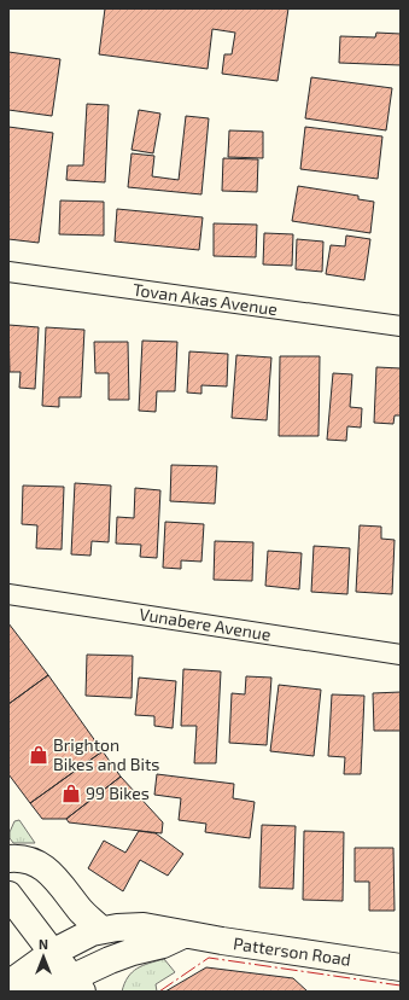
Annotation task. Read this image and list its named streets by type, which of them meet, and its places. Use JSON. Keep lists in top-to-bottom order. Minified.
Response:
{"streets":{"main road":["Patterson Road"],"street":["Tovan Akas Avenue","Vunabere Avenue"]},"places":{"shop":["Brighton Bikes and Bits","99 Bikes"]},"north":"top"}
